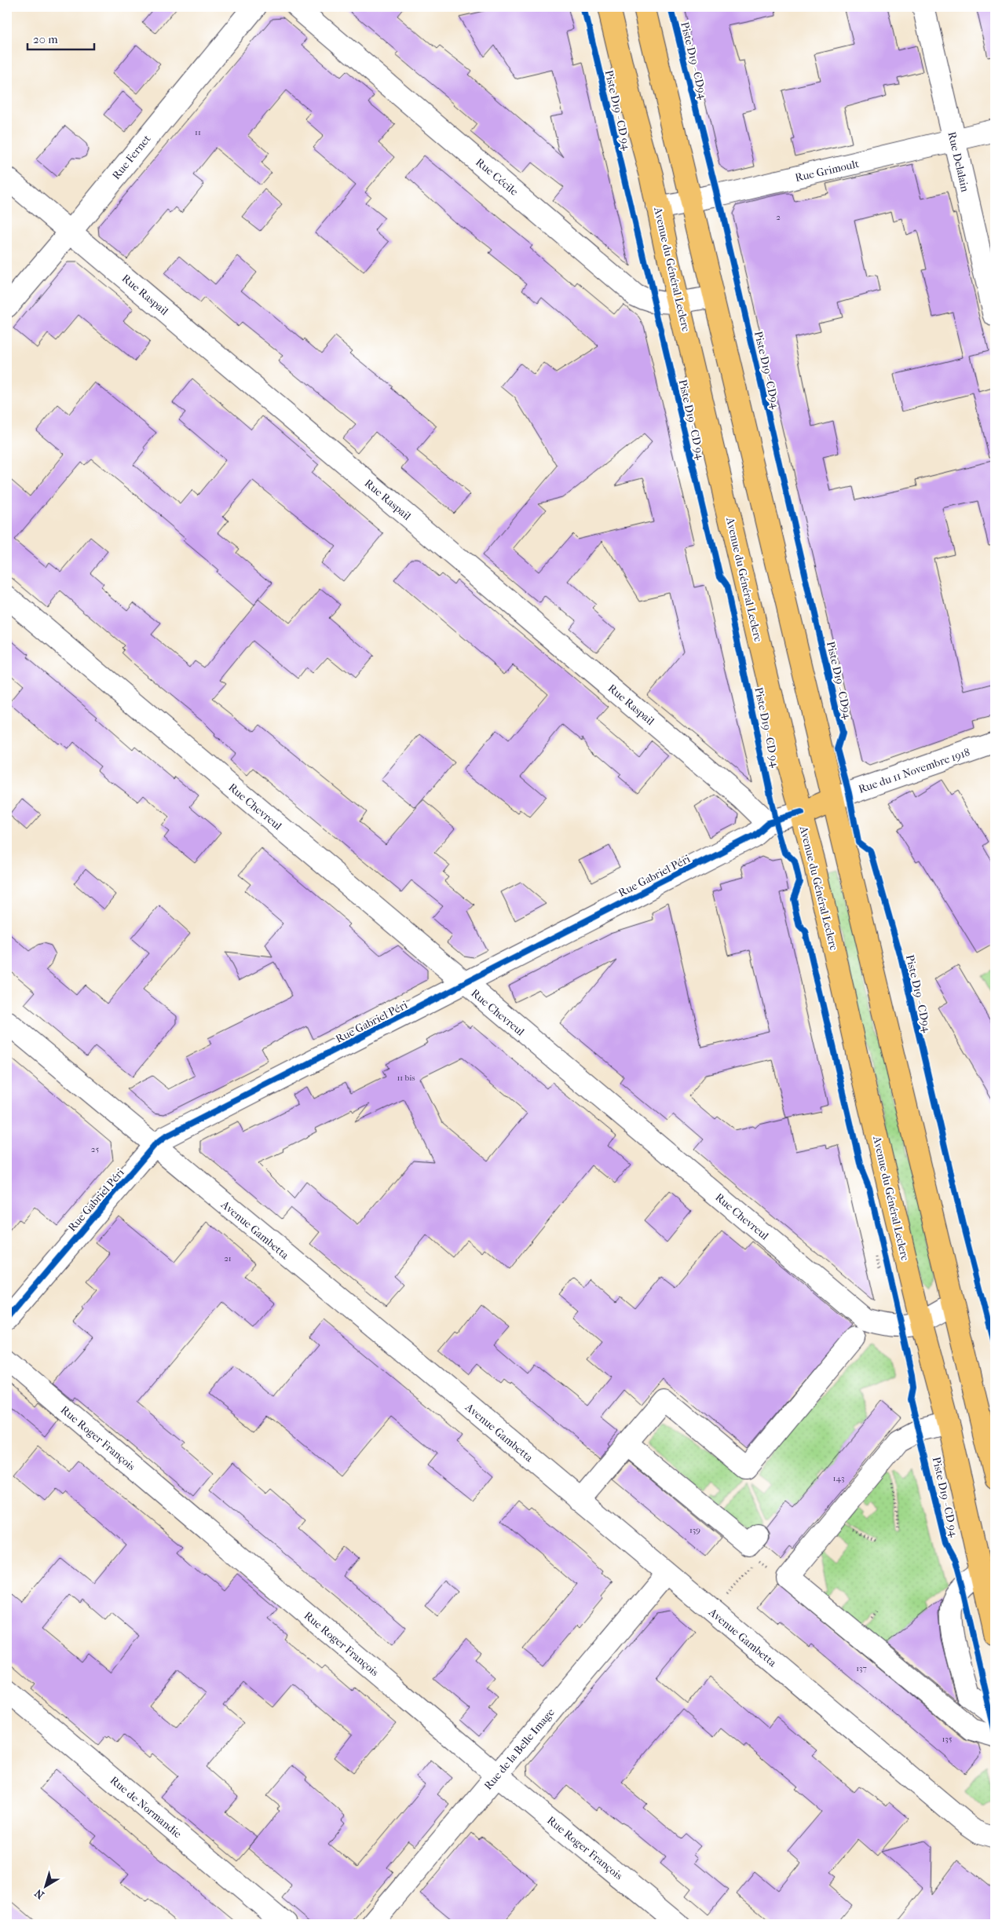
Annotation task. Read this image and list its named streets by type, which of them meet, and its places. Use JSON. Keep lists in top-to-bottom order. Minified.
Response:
{"streets":{"main road":["Avenue du Général Leclerc"],"street":["Rue Fernet","Rue Delalain","Rue Grimoult","Rue Cécile","Rue Raspail","Rue du 11 Novembre 1918","Rue Chevreul","Rue Gabriel Péri","Avenue Gambetta","Rue Roger François","Rue de la Belle Image","Rue de Normandie"],"cycle path":["Piste D19 - CD94","Piste D19 - CD 94"]},"crossings":[["Rue Fernet","Rue Raspail"],["Rue Delalain","Rue Grimoult"],["Rue Grimoult","Avenue du Général Leclerc"],["Rue Cécile","Avenue du Général Leclerc"],["Avenue du Général Leclerc","Rue Chevreul"],["Avenue du Général Leclerc","Rue Gabriel Péri"],["Rue Raspail","Rue Gabriel Péri"],["Rue Chevreul","Rue Gabriel Péri"],["Rue Gabriel Péri","Avenue Gambetta"],["Avenue Gambetta","Rue de la Belle Image"],["Rue Roger François","Rue de la Belle Image"]],"house_numbers":["11","2","11 bis","25","21","143","139","137","135"],"scale_bar":"20 m","north":"bottom left"}
